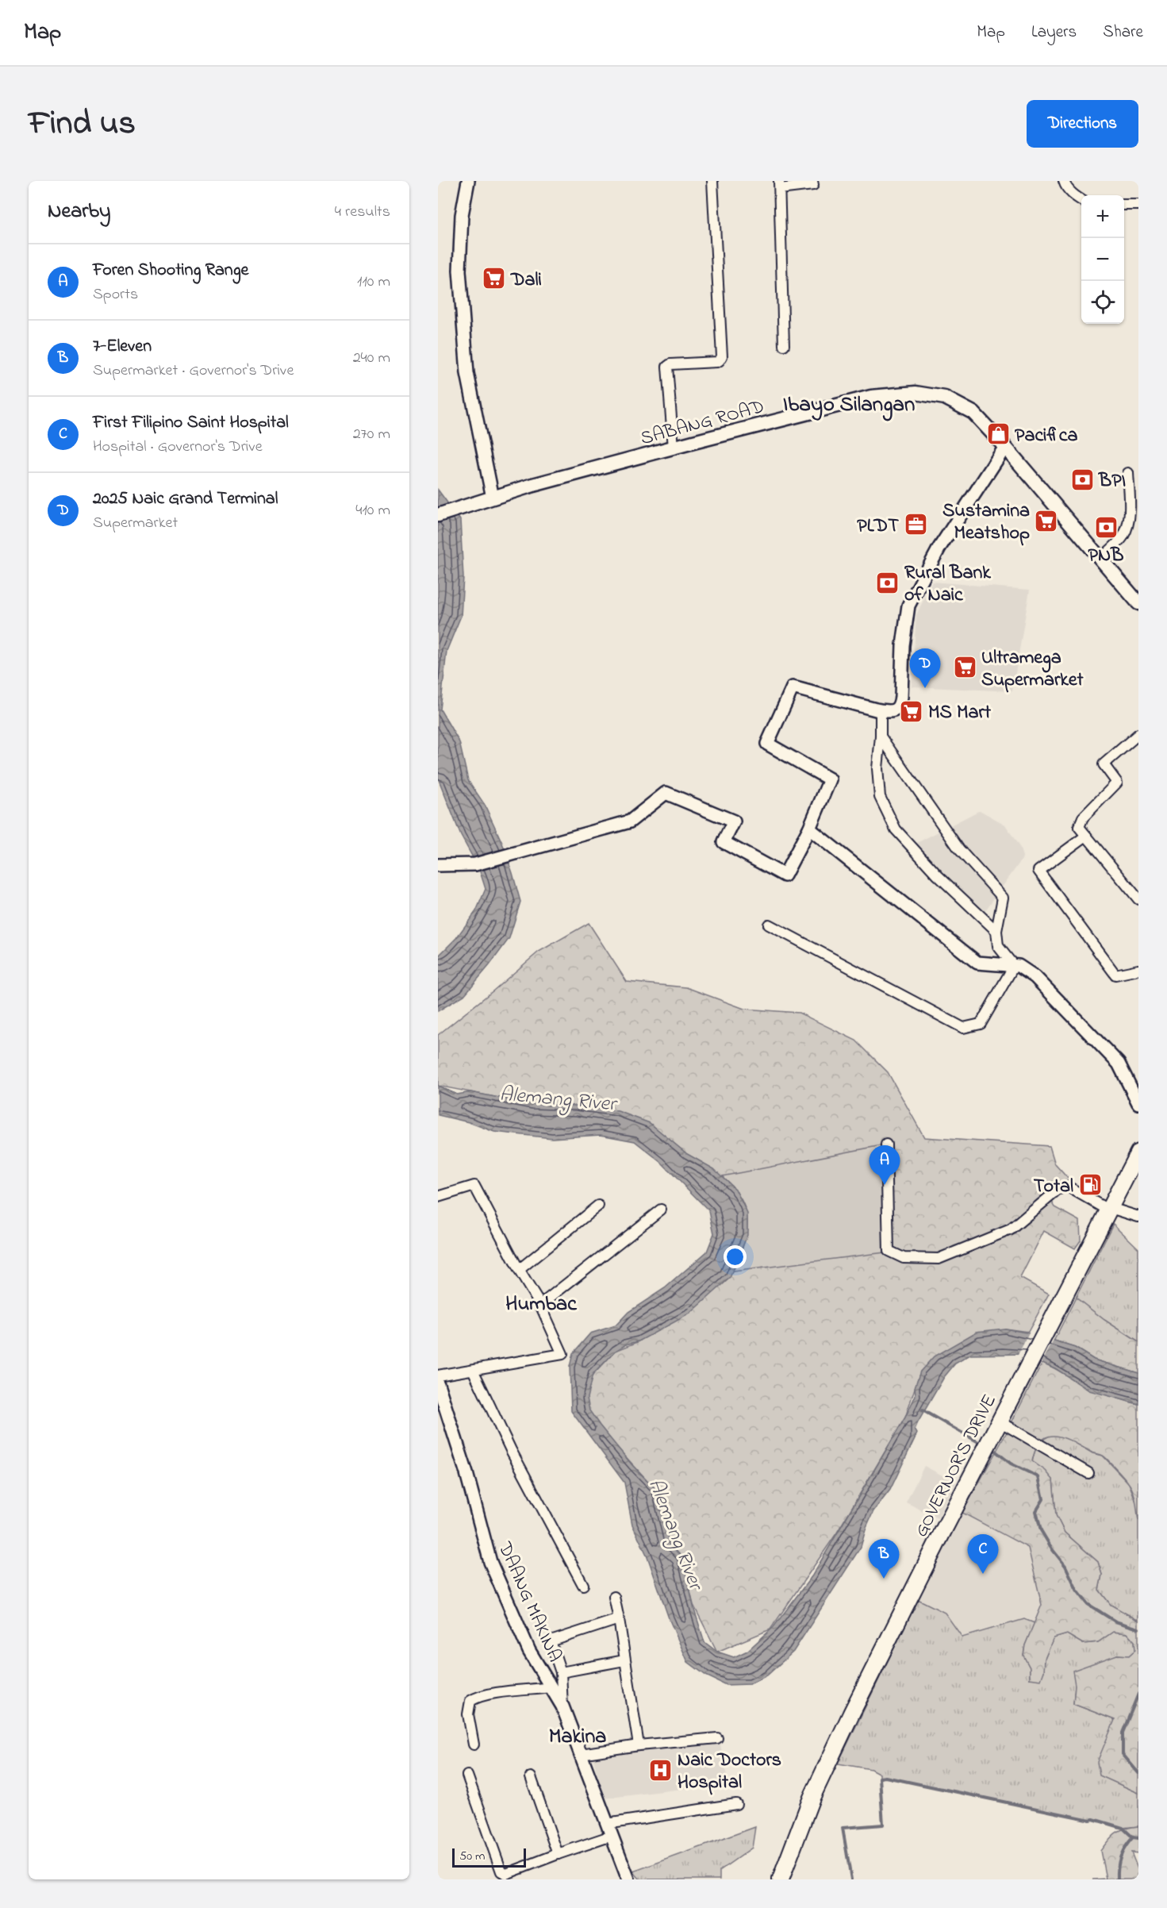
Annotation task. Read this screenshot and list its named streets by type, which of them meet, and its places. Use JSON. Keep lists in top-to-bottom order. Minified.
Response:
{"streets":{"main road":["SABANG ROAD","GOVERNOR'S DRIVE"],"street":["DAANG MAKINA"]},"districts":["Ibayo Silangan","Humbac","Makina"],"water":["Alemang River"],"places":{"supermarket":["Dali","Sustamina Meatshop","Ultramega Supermarket","MS Mart"],"shop":["Pacifica"],"bank":["BPI","PNB","Rural Bank of Naic"],"office":["PLDT"],"fuel station":["Total"],"hospital":["Naic Doctors Hospital"]},"scale_bar":"50 m","page":{"header":"Map","nav":["Map","Layers","Share"],"title":"Find us","buttons":"Directions","heading":["Nearby","4 results"],"map_buttons":["+","−"],"list":[{"mark":"A","name":"Foren Shooting Range","note":"Sports","value":"110 m"},{"mark":"B","name":"7-Eleven","note":"Supermarket · Governor's Drive","value":"240 m"},{"mark":"C","name":"First Filipino Saint Hospital","note":"Hospital · Governor's Drive","value":"270 m"},{"mark":"D","name":"2025 Naic Grand Terminal","note":"Supermarket","value":"410 m"}],"pins":["D","A","C","B"],"scale":"50 m"}}
